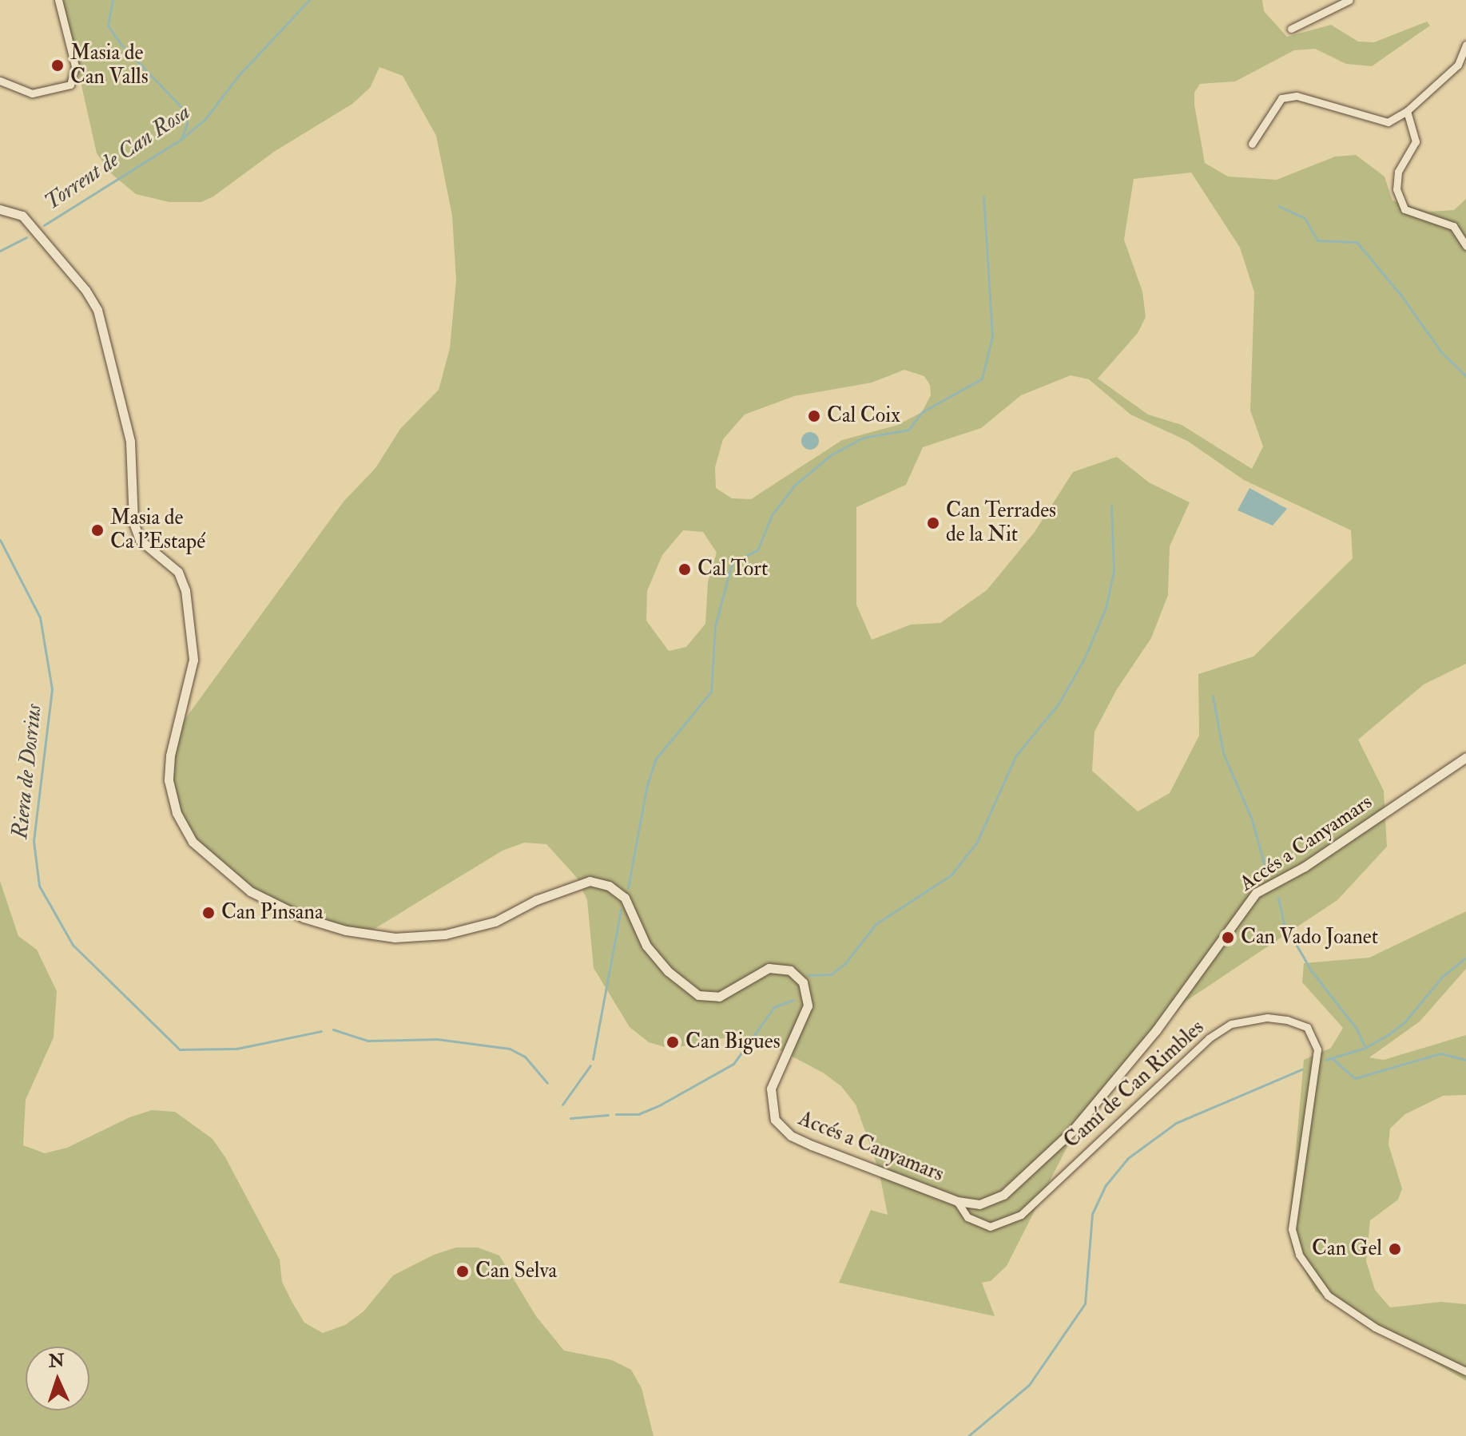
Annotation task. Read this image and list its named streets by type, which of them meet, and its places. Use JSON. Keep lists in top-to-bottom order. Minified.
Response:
{"streets":{"street":["Accés a Canyamars","Camí de Can Rimbles"]},"crossings":[["Accés a Canyamars","Camí de Can Rimbles"]],"water":["Torrent de Can Rosa","Riera de Dosrius"],"places":["Masia de Can Valls","Cal Coix","Can Terrades de la Nit","Masia de Ca l'Estapé","Cal Tort","Can Pinsana","Can Vado Joanet","Can Bigues","Can Gel","Can Selva"],"north":"top"}
